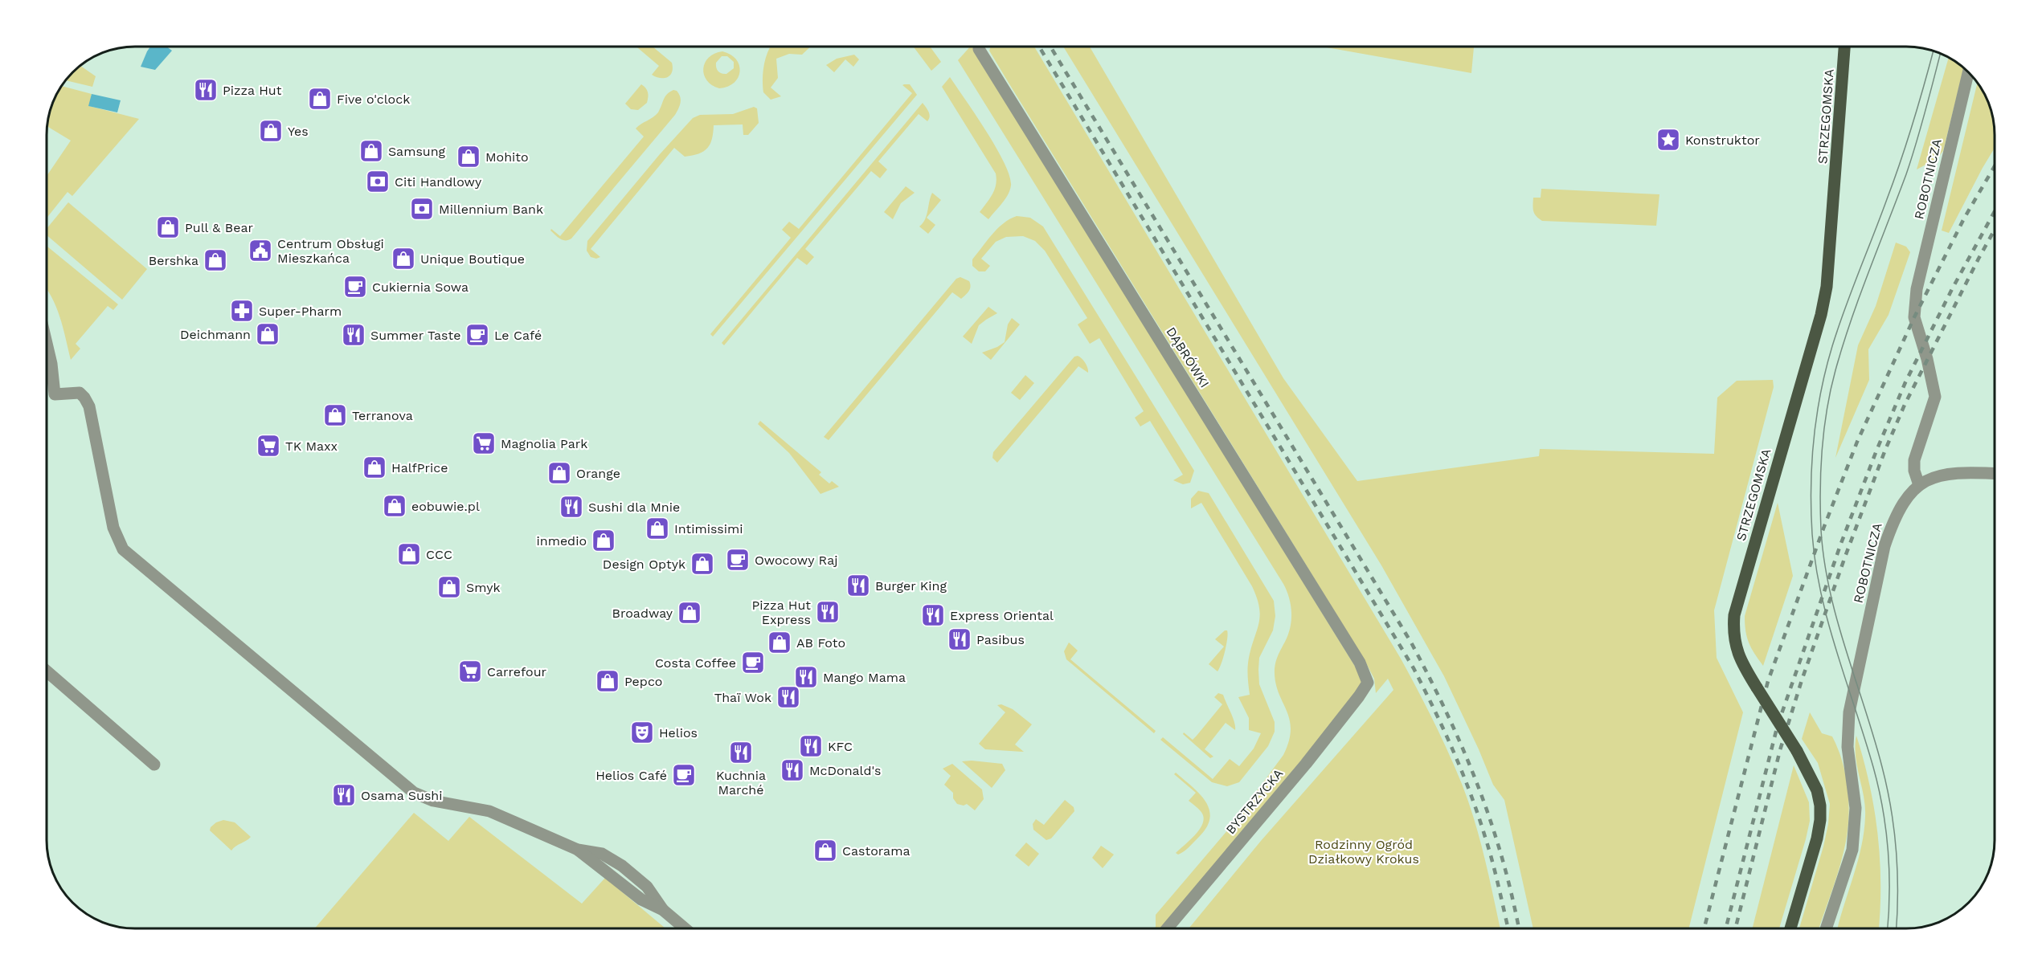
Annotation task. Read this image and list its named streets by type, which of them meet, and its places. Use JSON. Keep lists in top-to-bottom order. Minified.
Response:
{"streets":{"main road":["STRZEGOMSKA"],"street":["ROBOTNICZA","DĄBRÓWKI","BYSTRZYCKA"]},"crossings":[["DĄBRÓWKI","BYSTRZYCKA"]],"parks":["Rodzinny Ogród Działkowy Krokus"],"places":{"restaurant":["Pizza Hut","Summer Taste","Sushi dla Mnie","Burger King","Pizza Hut Express","Express Oriental","Pasibus","Mango Mama","Thaï Wok","KFC","Kuchnia Marché","McDonald's","Osama Sushi"],"shop":["Five o'clock","Yes","Samsung","Mohito","Pull & Bear","Unique Boutique","Bershka","Deichmann","Terranova","HalfPrice","Orange","eobuwie.pl","Intimissimi","inmedio","CCC","Design Optyk","Smyk","Broadway","AB Foto","Pepco","Castorama"],"place":["Konstruktor"],"bank":["Citi Handlowy","Millennium Bank"],"public building":["Centrum Obsługi Mieszkańca"],"cafe":["Cukiernia Sowa","Le Café","Owocowy Raj","Costa Coffee","Helios Café"],"pharmacy":["Super-Pharm"],"supermarket":["Magnolia Park","TK Maxx","Carrefour"],"theatre":["Helios"]}}
